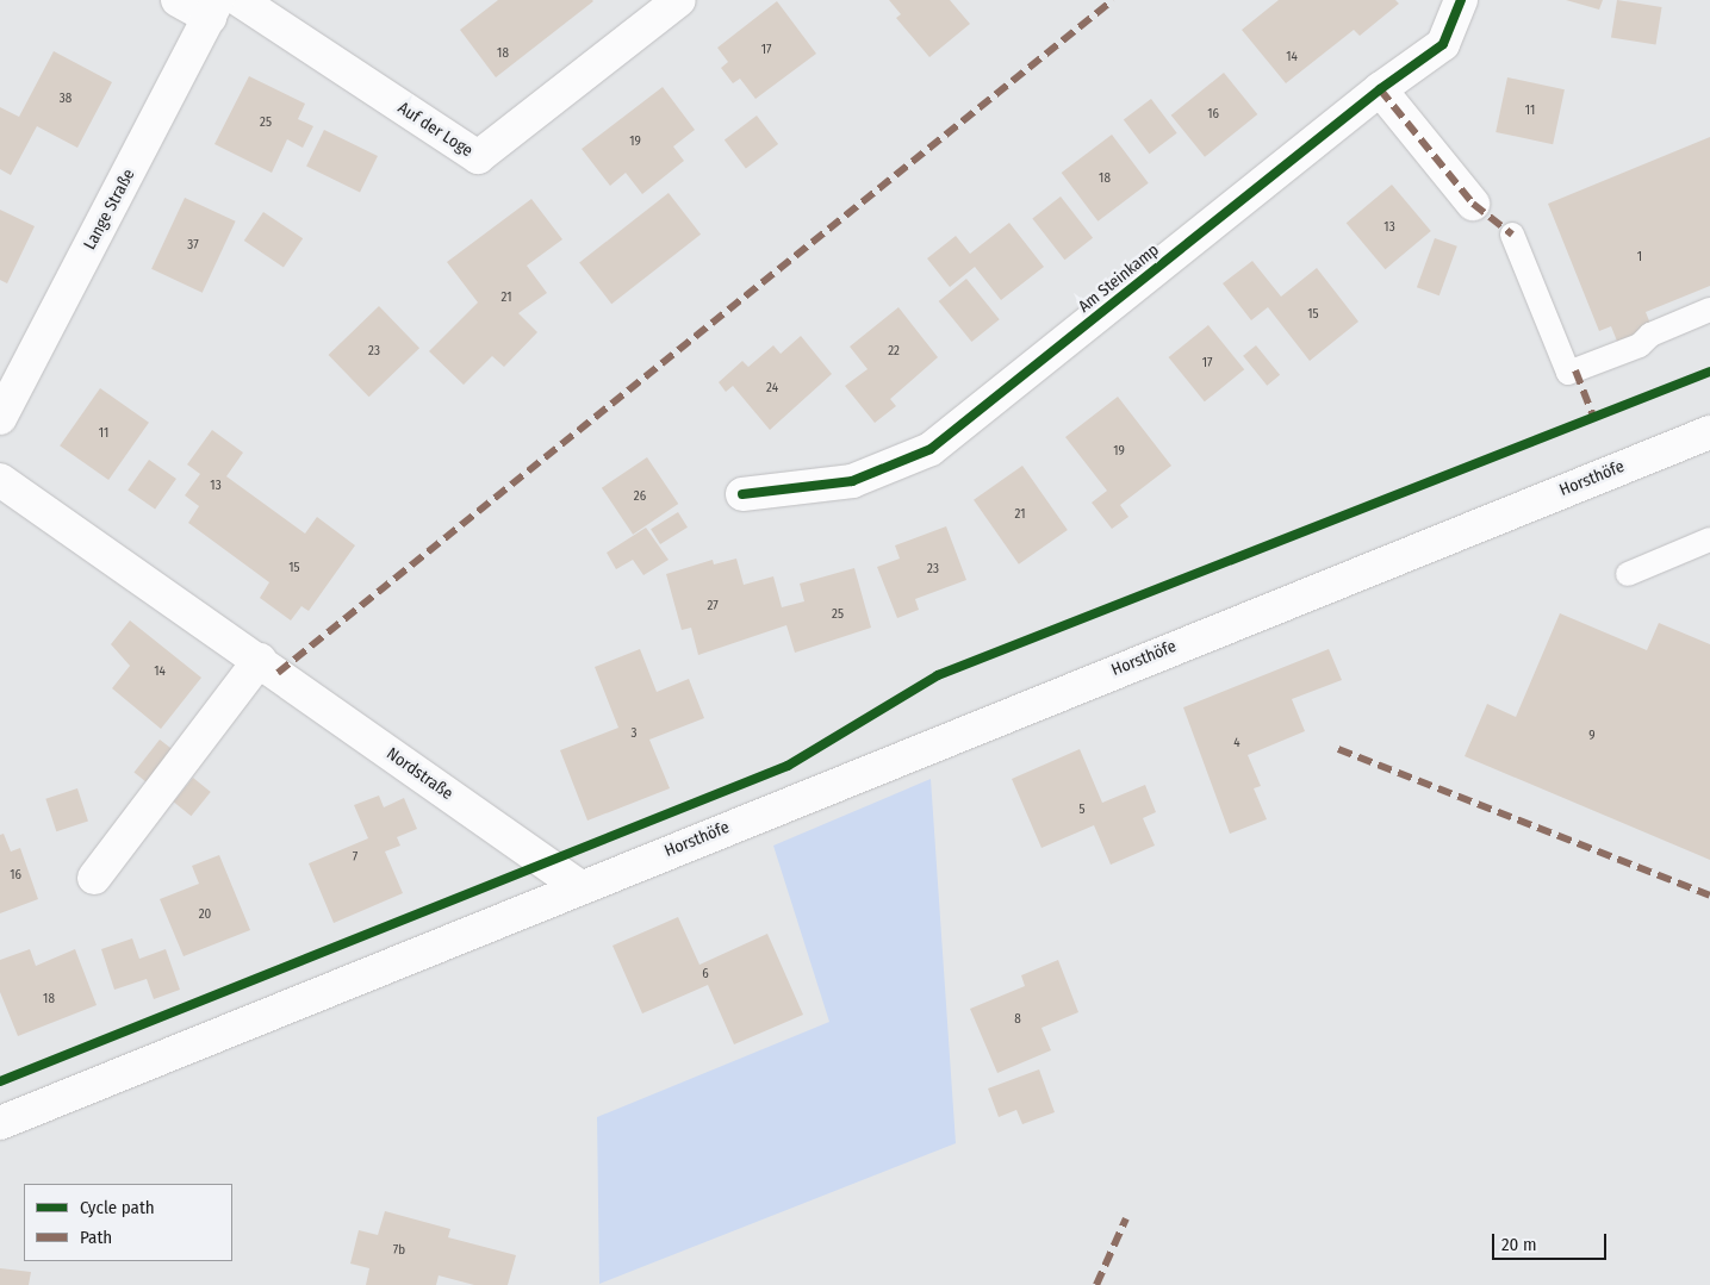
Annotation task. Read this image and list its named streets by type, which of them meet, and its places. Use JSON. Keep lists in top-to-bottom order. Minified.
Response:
{"streets":{"street":["Auf der Loge","Lange Straße","Am Steinkamp","Horsthöfe","Nordstraße"]},"crossings":[["Horsthöfe","Nordstraße"]],"house_numbers":["17","18","14","38","11","16","25","19","18","13","37","1","21","15","23","22","17","24","11","19","13","26","21","15","23","27","25","14","3","9","4","5","7","16","20","6","18","8","7b"],"legend":["Cycle path","Path"],"scale_bar":"20 m"}
